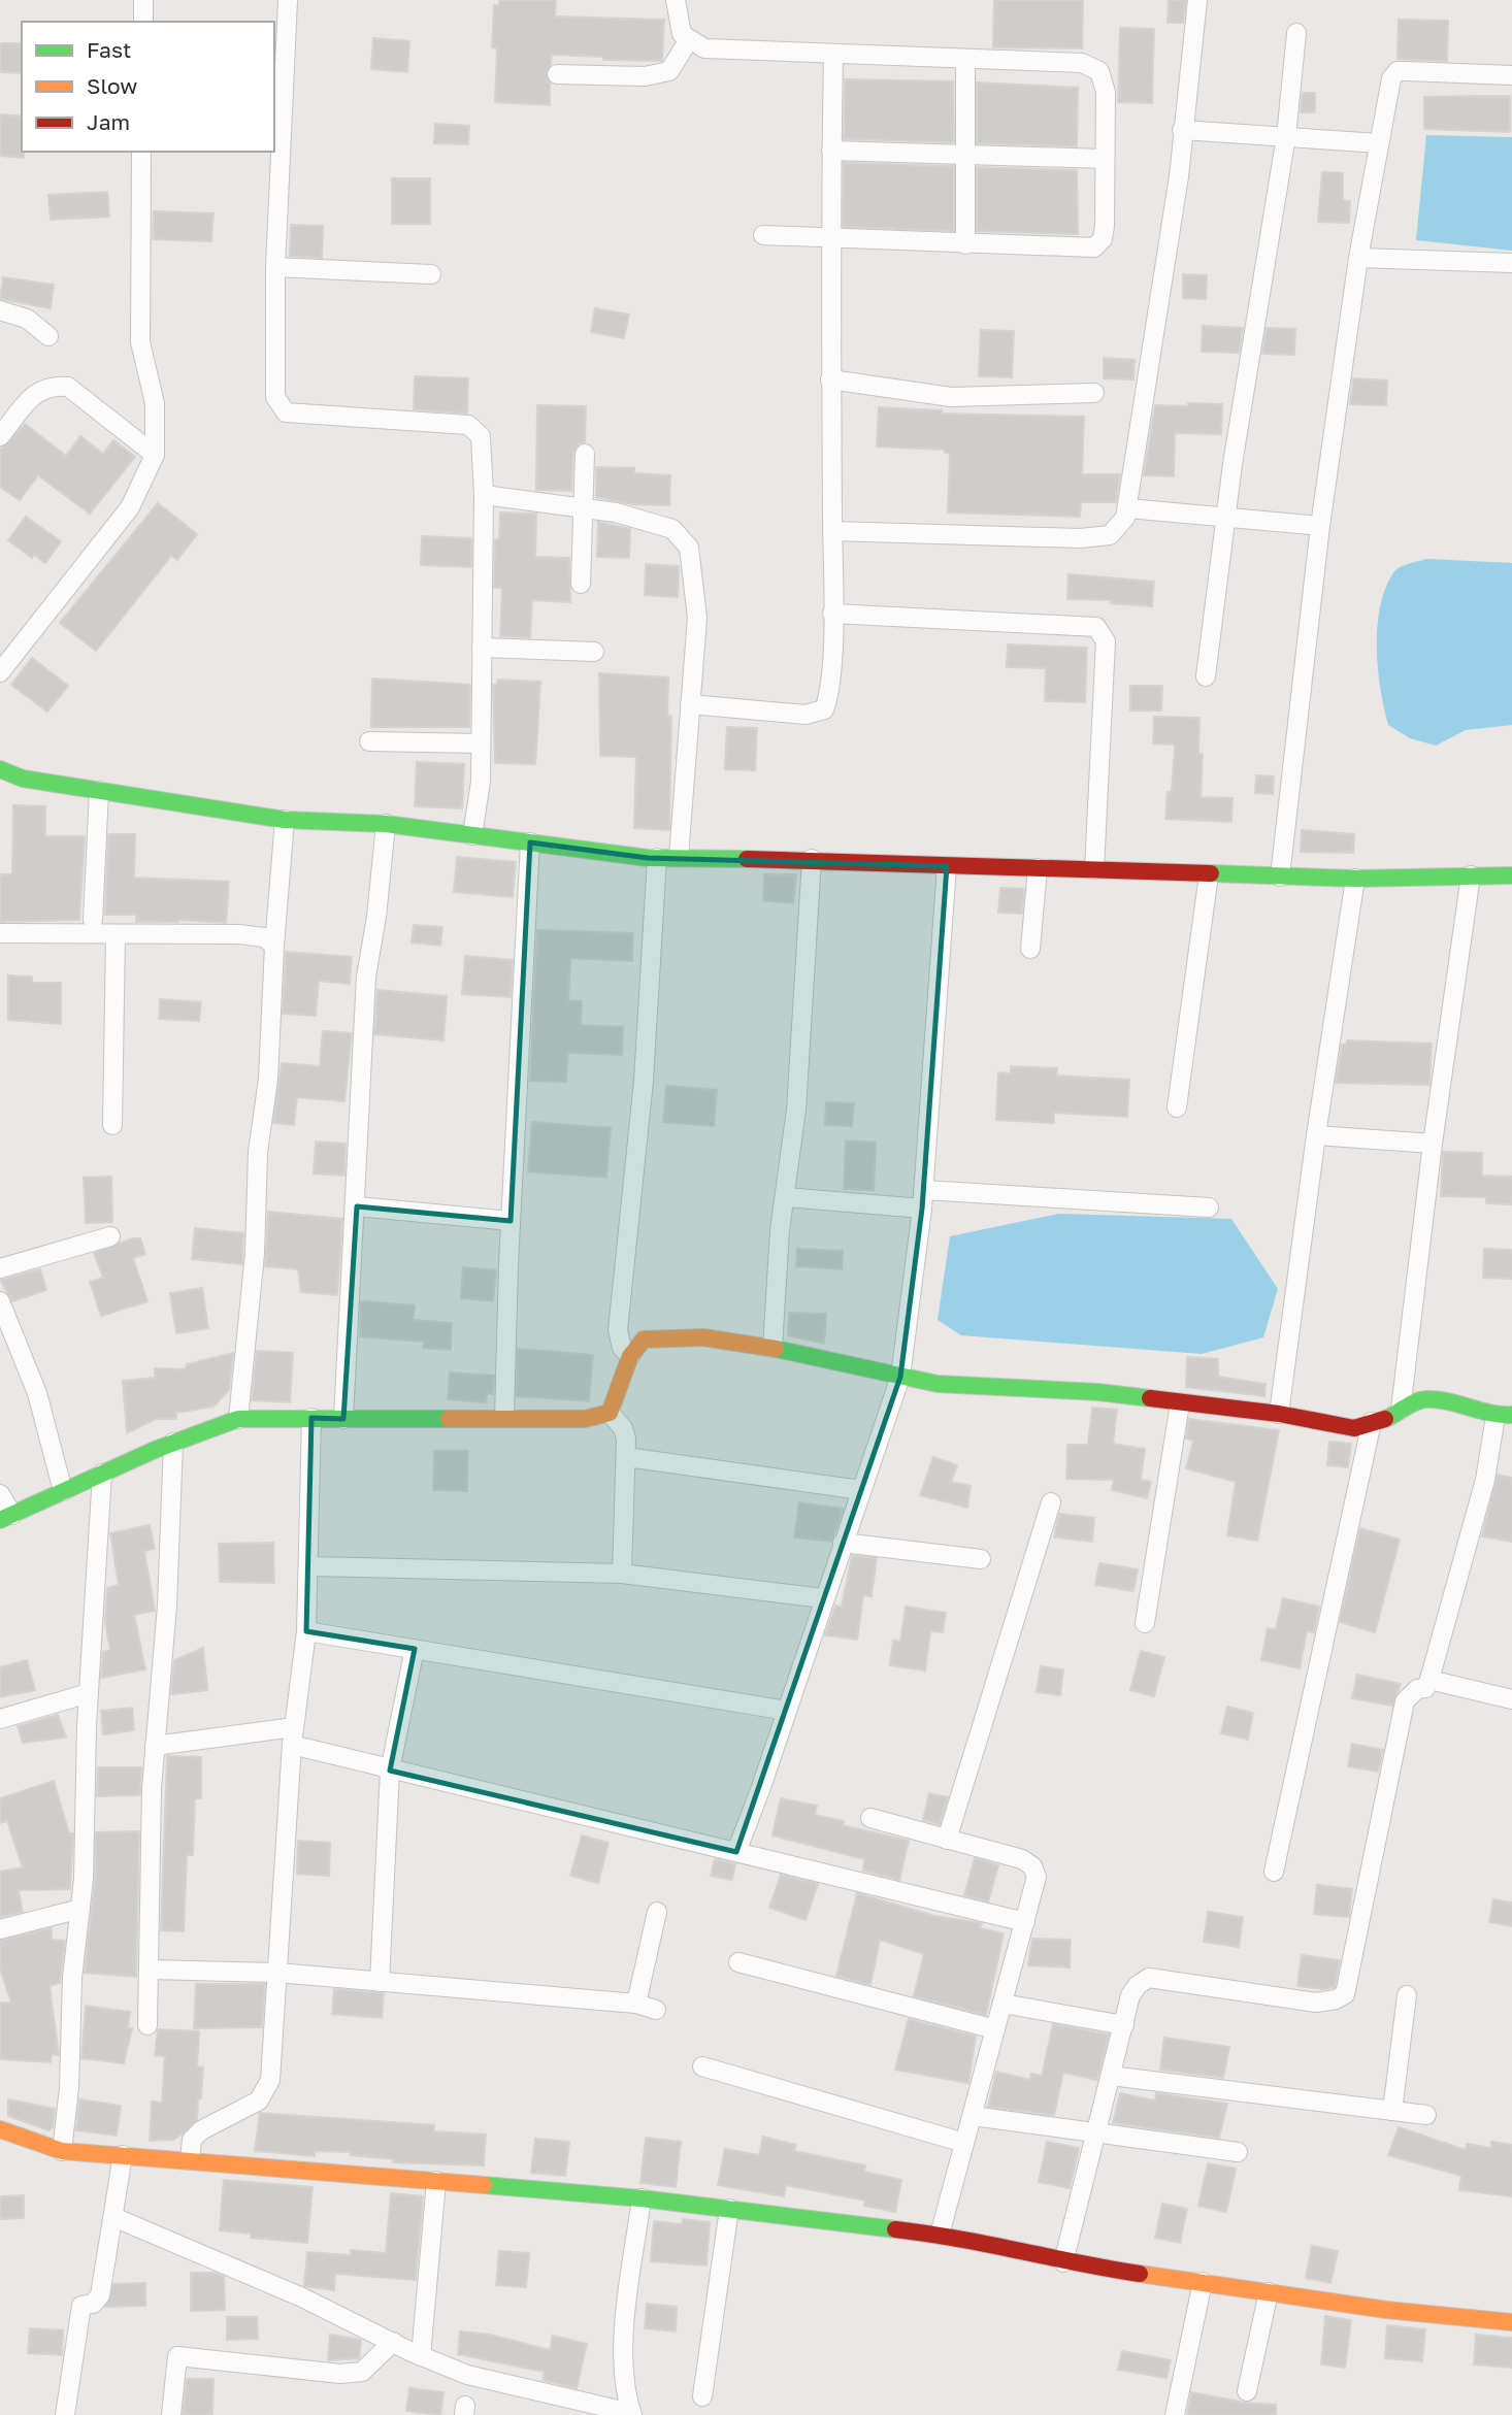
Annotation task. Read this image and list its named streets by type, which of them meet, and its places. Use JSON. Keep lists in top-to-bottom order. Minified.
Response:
{"legend":["Fast","Slow","Jam"]}
